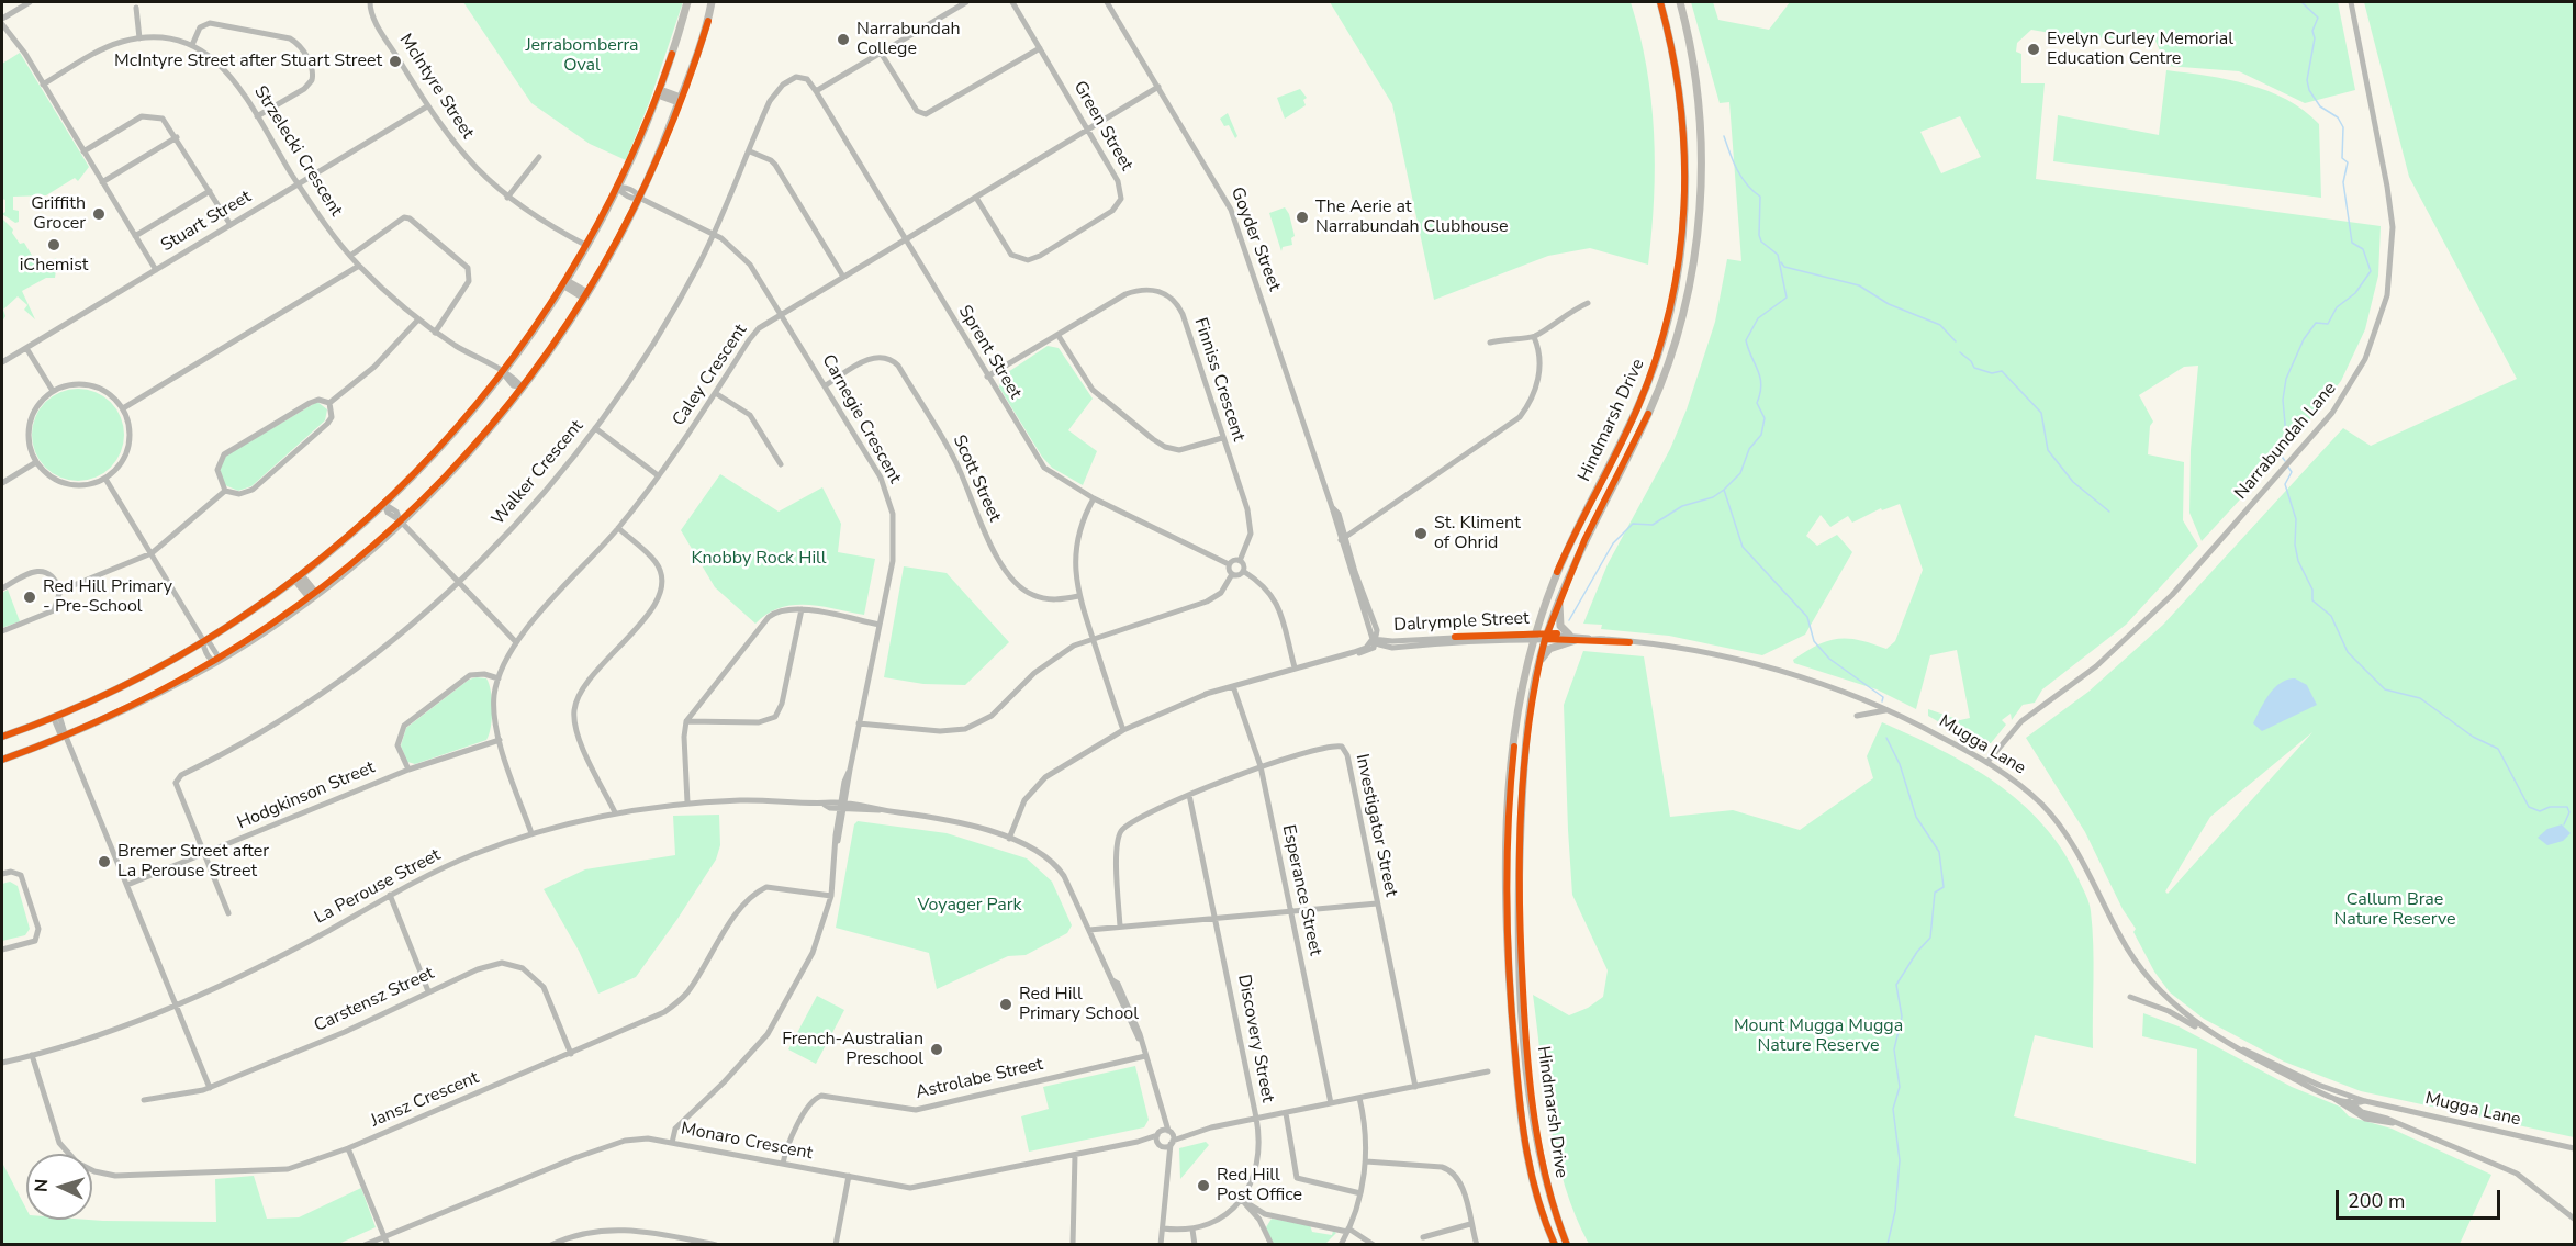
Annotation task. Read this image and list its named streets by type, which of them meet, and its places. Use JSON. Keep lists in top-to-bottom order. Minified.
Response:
{"streets":{"main road":["Hindmarsh Drive"],"street":["McIntyre Street","Green Street","Strzelecki Crescent","Stuart Street","Goyder Street","Sprent Street","Caley Crescent","Finniss Crescent","Carnegie Crescent","Narrabundah Lane","Walker Crescent","Scott Street","Dalrymple Street","Mugga Lane","Hodgkinson Street","Investigator Street","La Perouse Street","Esperance Street","Carstensz Street","Discovery Street","Astrolabe Street","Jansz Crescent","Monaro Crescent"]},"crossings":[["McIntyre Street","Stuart Street"],["Green Street","Caley Crescent"],["Strzelecki Crescent","Stuart Street"],["Goyder Street","Caley Crescent"],["Goyder Street","Dalrymple Street"],["Sprent Street","Caley Crescent"],["Sprent Street","Finniss Crescent"],["Sprent Street","Walker Crescent"],["Caley Crescent","Carnegie Crescent"],["Caley Crescent","Hodgkinson Street"],["Caley Crescent","La Perouse Street"],["Carnegie Crescent","Walker Crescent"],["Carnegie Crescent","Scott Street"],["Carnegie Crescent","La Perouse Street"],["Carnegie Crescent","Jansz Crescent"],["Carnegie Crescent","Monaro Crescent"],["Hindmarsh Drive","Dalrymple Street"],["Hindmarsh Drive","Mugga Lane"],["Narrabundah Lane","Mugga Lane"],["Dalrymple Street","Mugga Lane"],["Dalrymple Street","La Perouse Street"],["Dalrymple Street","Esperance Street"],["Investigator Street","Esperance Street"],["Investigator Street","Discovery Street"],["La Perouse Street","Astrolabe Street"],["La Perouse Street","Jansz Crescent"],["La Perouse Street","Monaro Crescent"],["Carstensz Street","Jansz Crescent"],["Astrolabe Street","Monaro Crescent"]],"parks":["Jerrabomberra Oval","Knobby Rock Hill","Callum Brae Nature Reserve","Voyager Park","Mount Mugga Mugga Nature Reserve"],"places":["Narrabundah College","Evelyn Curley Memorial Education Centre","McIntyre Street after Stuart Street","Griffith Grocer","The Aerie at Narrabundah Clubhouse","iChemist","St. Kliment of Ohrid","Red Hill Primary - Pre-School","Bremer Street after La Perouse Street","Red Hill Primary School","French-Australian Preschool","Red Hill Post Office"],"scale_bar":"200 m","north":"left"}
